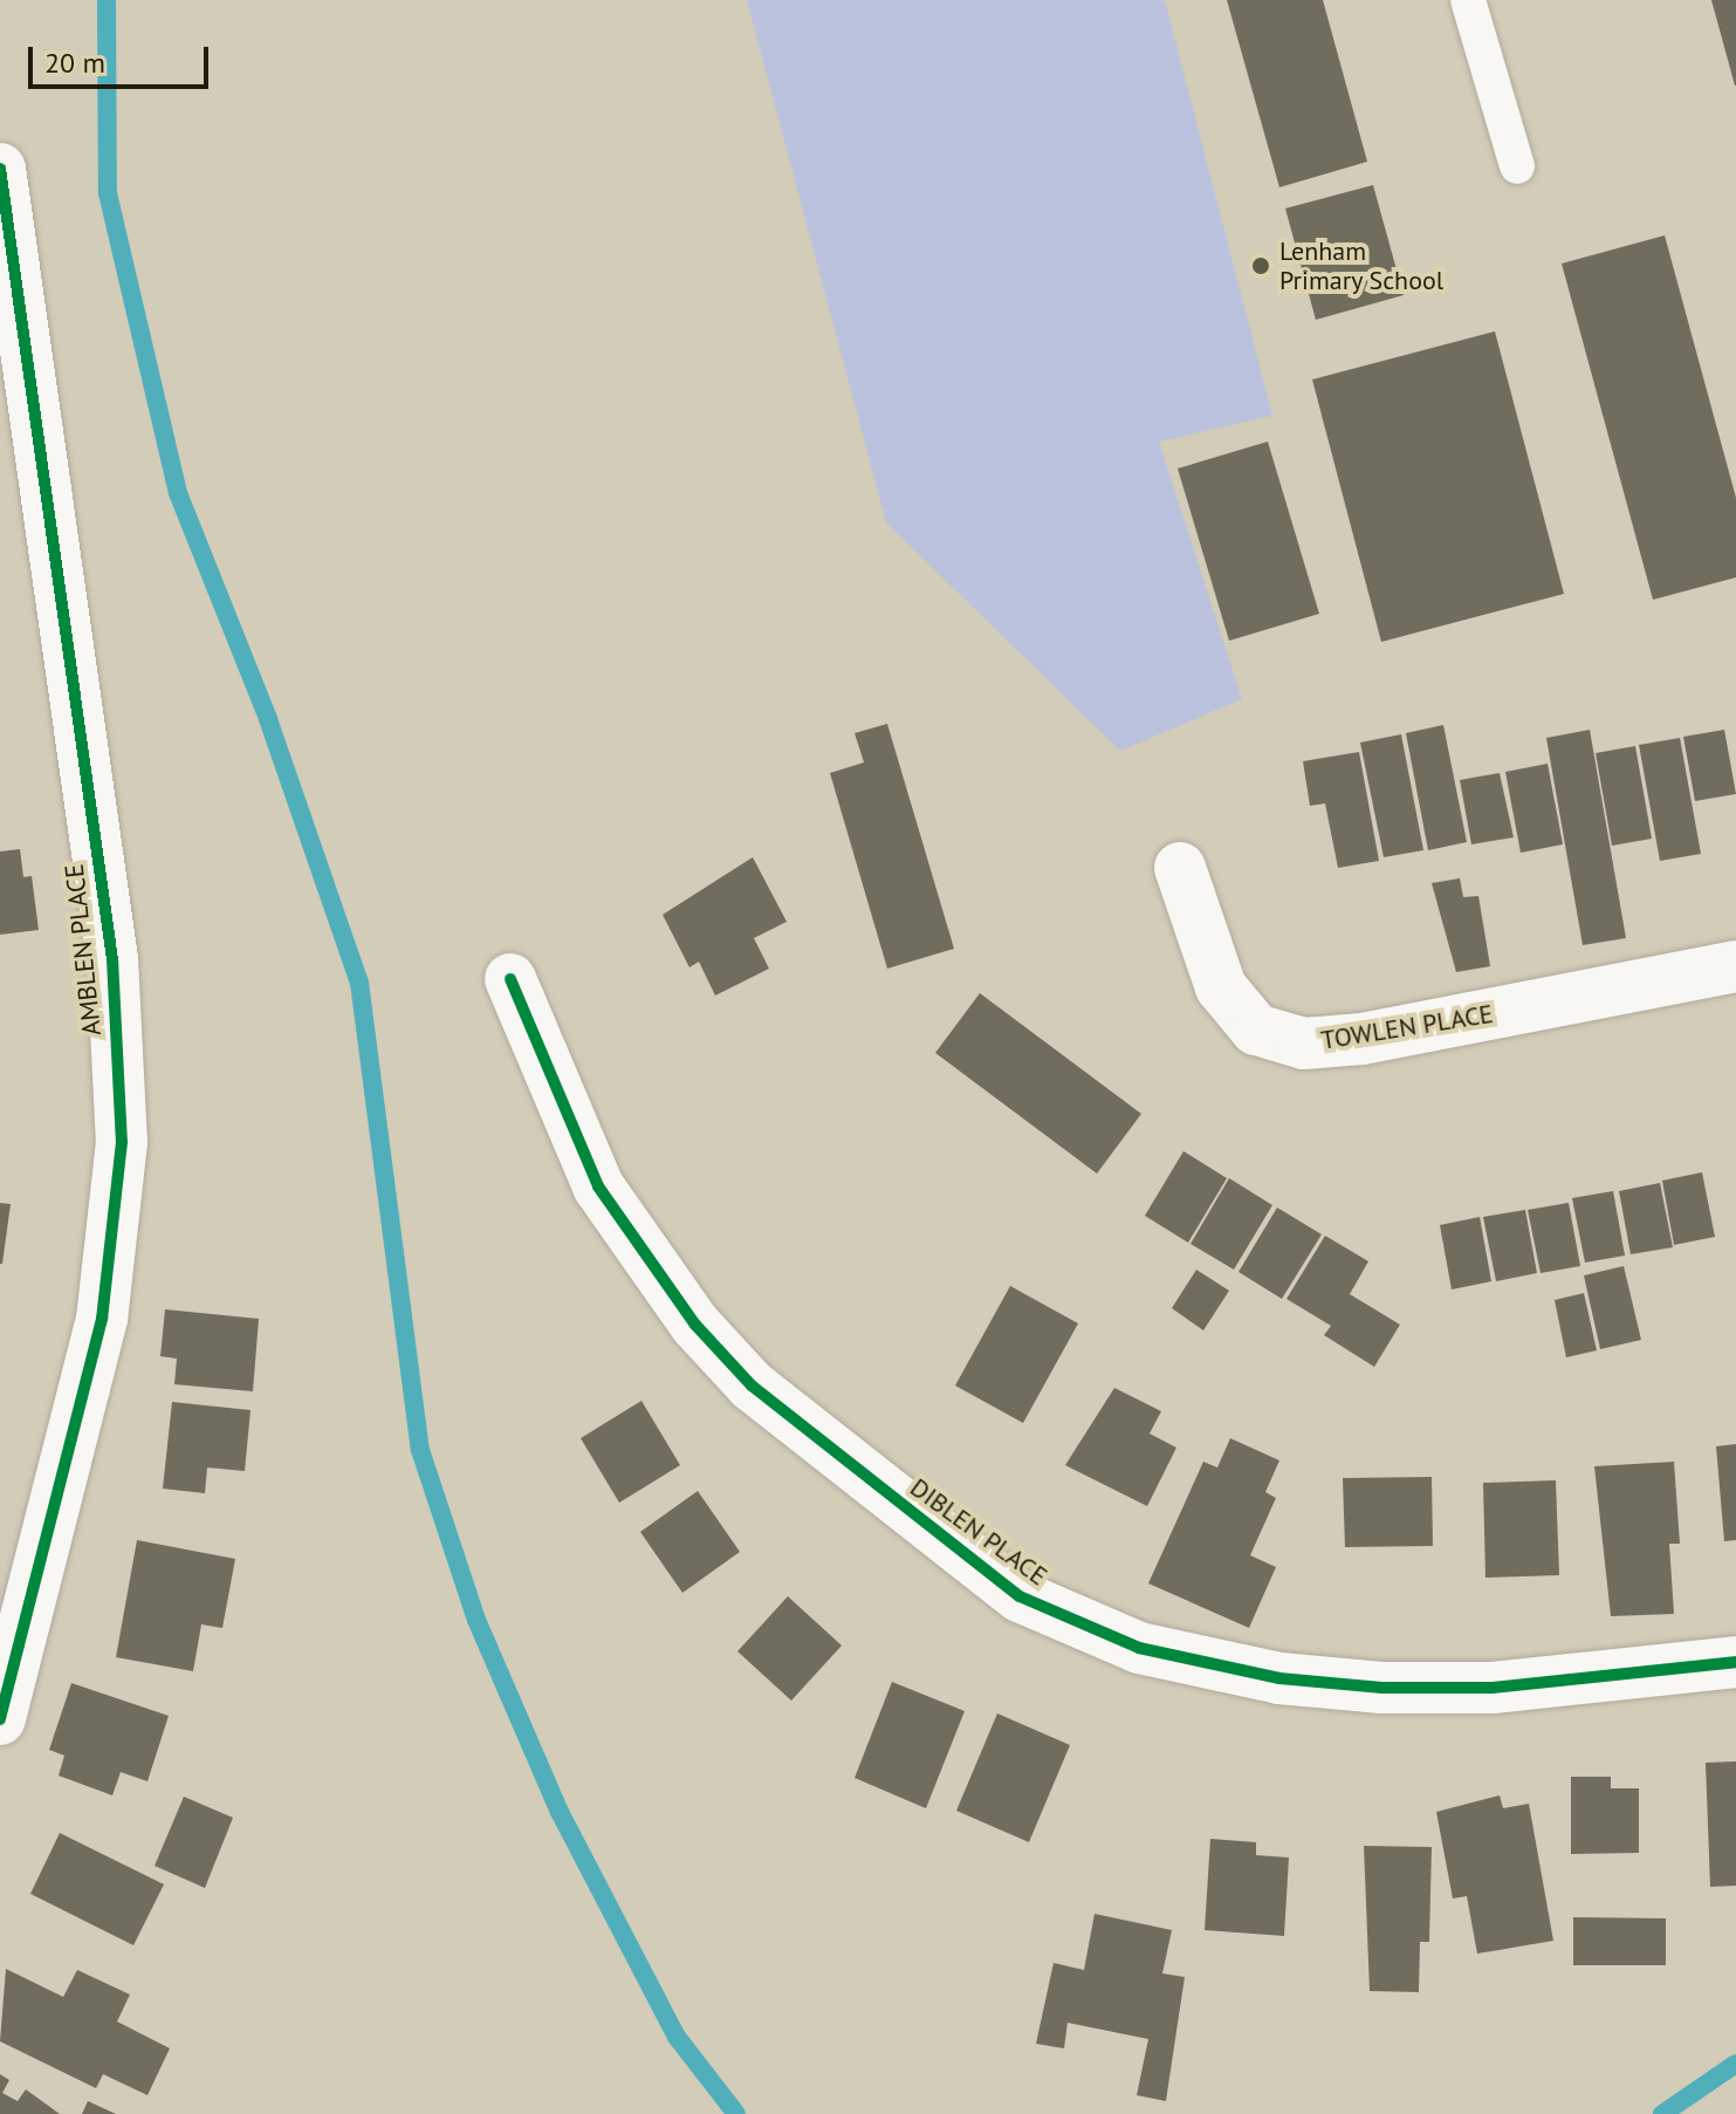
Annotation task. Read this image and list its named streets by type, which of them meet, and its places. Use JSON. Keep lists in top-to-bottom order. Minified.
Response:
{"streets":{"street":["AMBLEN PLACE","TOWLEN PLACE","DIBLEN PLACE"]},"places":["Lenham Primary School"],"scale_bar":"20 m"}
